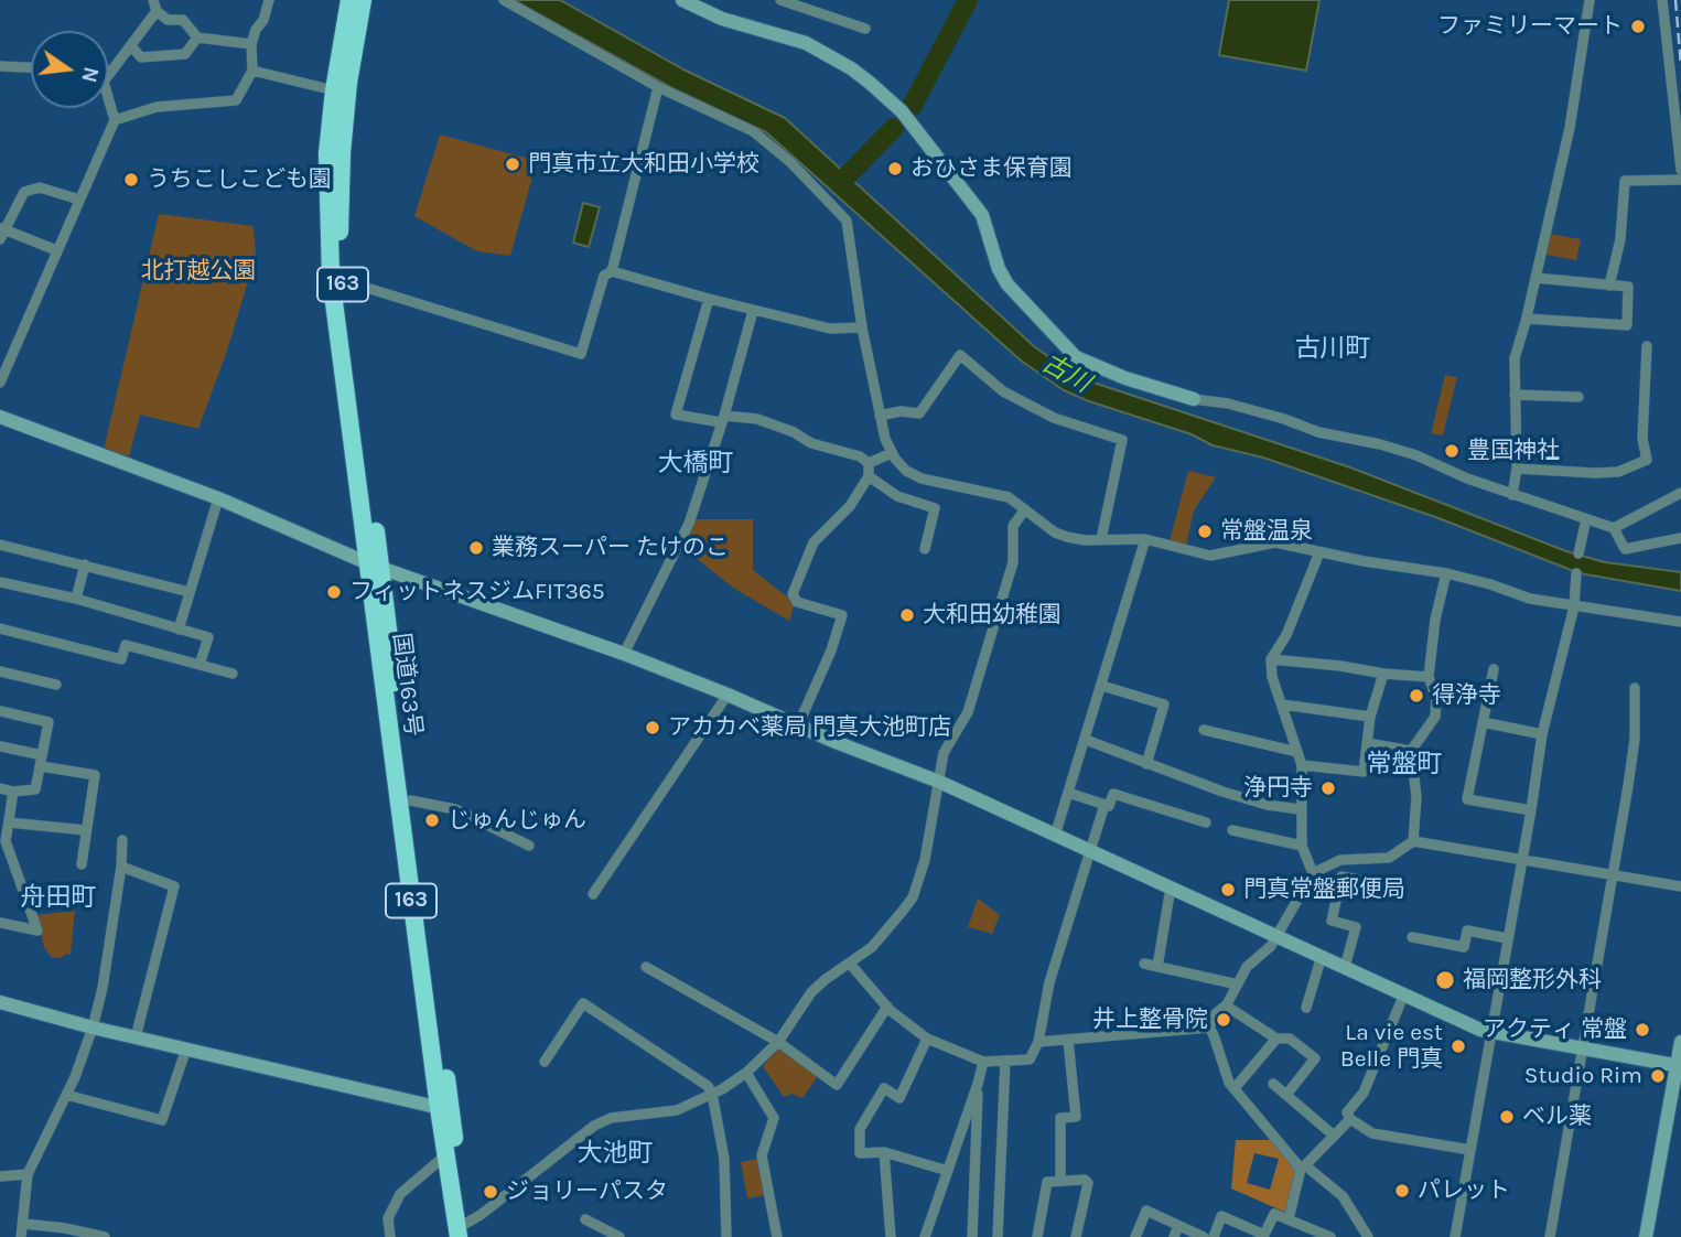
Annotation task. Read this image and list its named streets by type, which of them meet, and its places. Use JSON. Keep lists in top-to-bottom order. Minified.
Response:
{"streets":{"highway":["163","国道163号"]},"districts":["古川町","大橋町","常盤町","舟田町","大池町"],"water":["古川"],"parks":["北打越公園"],"places":["ファミリーマート","門真市立大和田小学校","おひさま保育園","うちこしこども園","豊国神社","常盤温泉","業務スーパー たけのこ","フィットネスジムFIT365","大和田幼稚園","得浄寺","アカカベ薬局 門真大池町店","浄円寺","じゅんじゅん","門真常盤郵便局","福岡整形外科","井上整骨院","アクティ 常盤","La vie est Belle 門真","Studio Rim","ベル薬","パレット","ジョリーパスタ"],"north":"right"}
